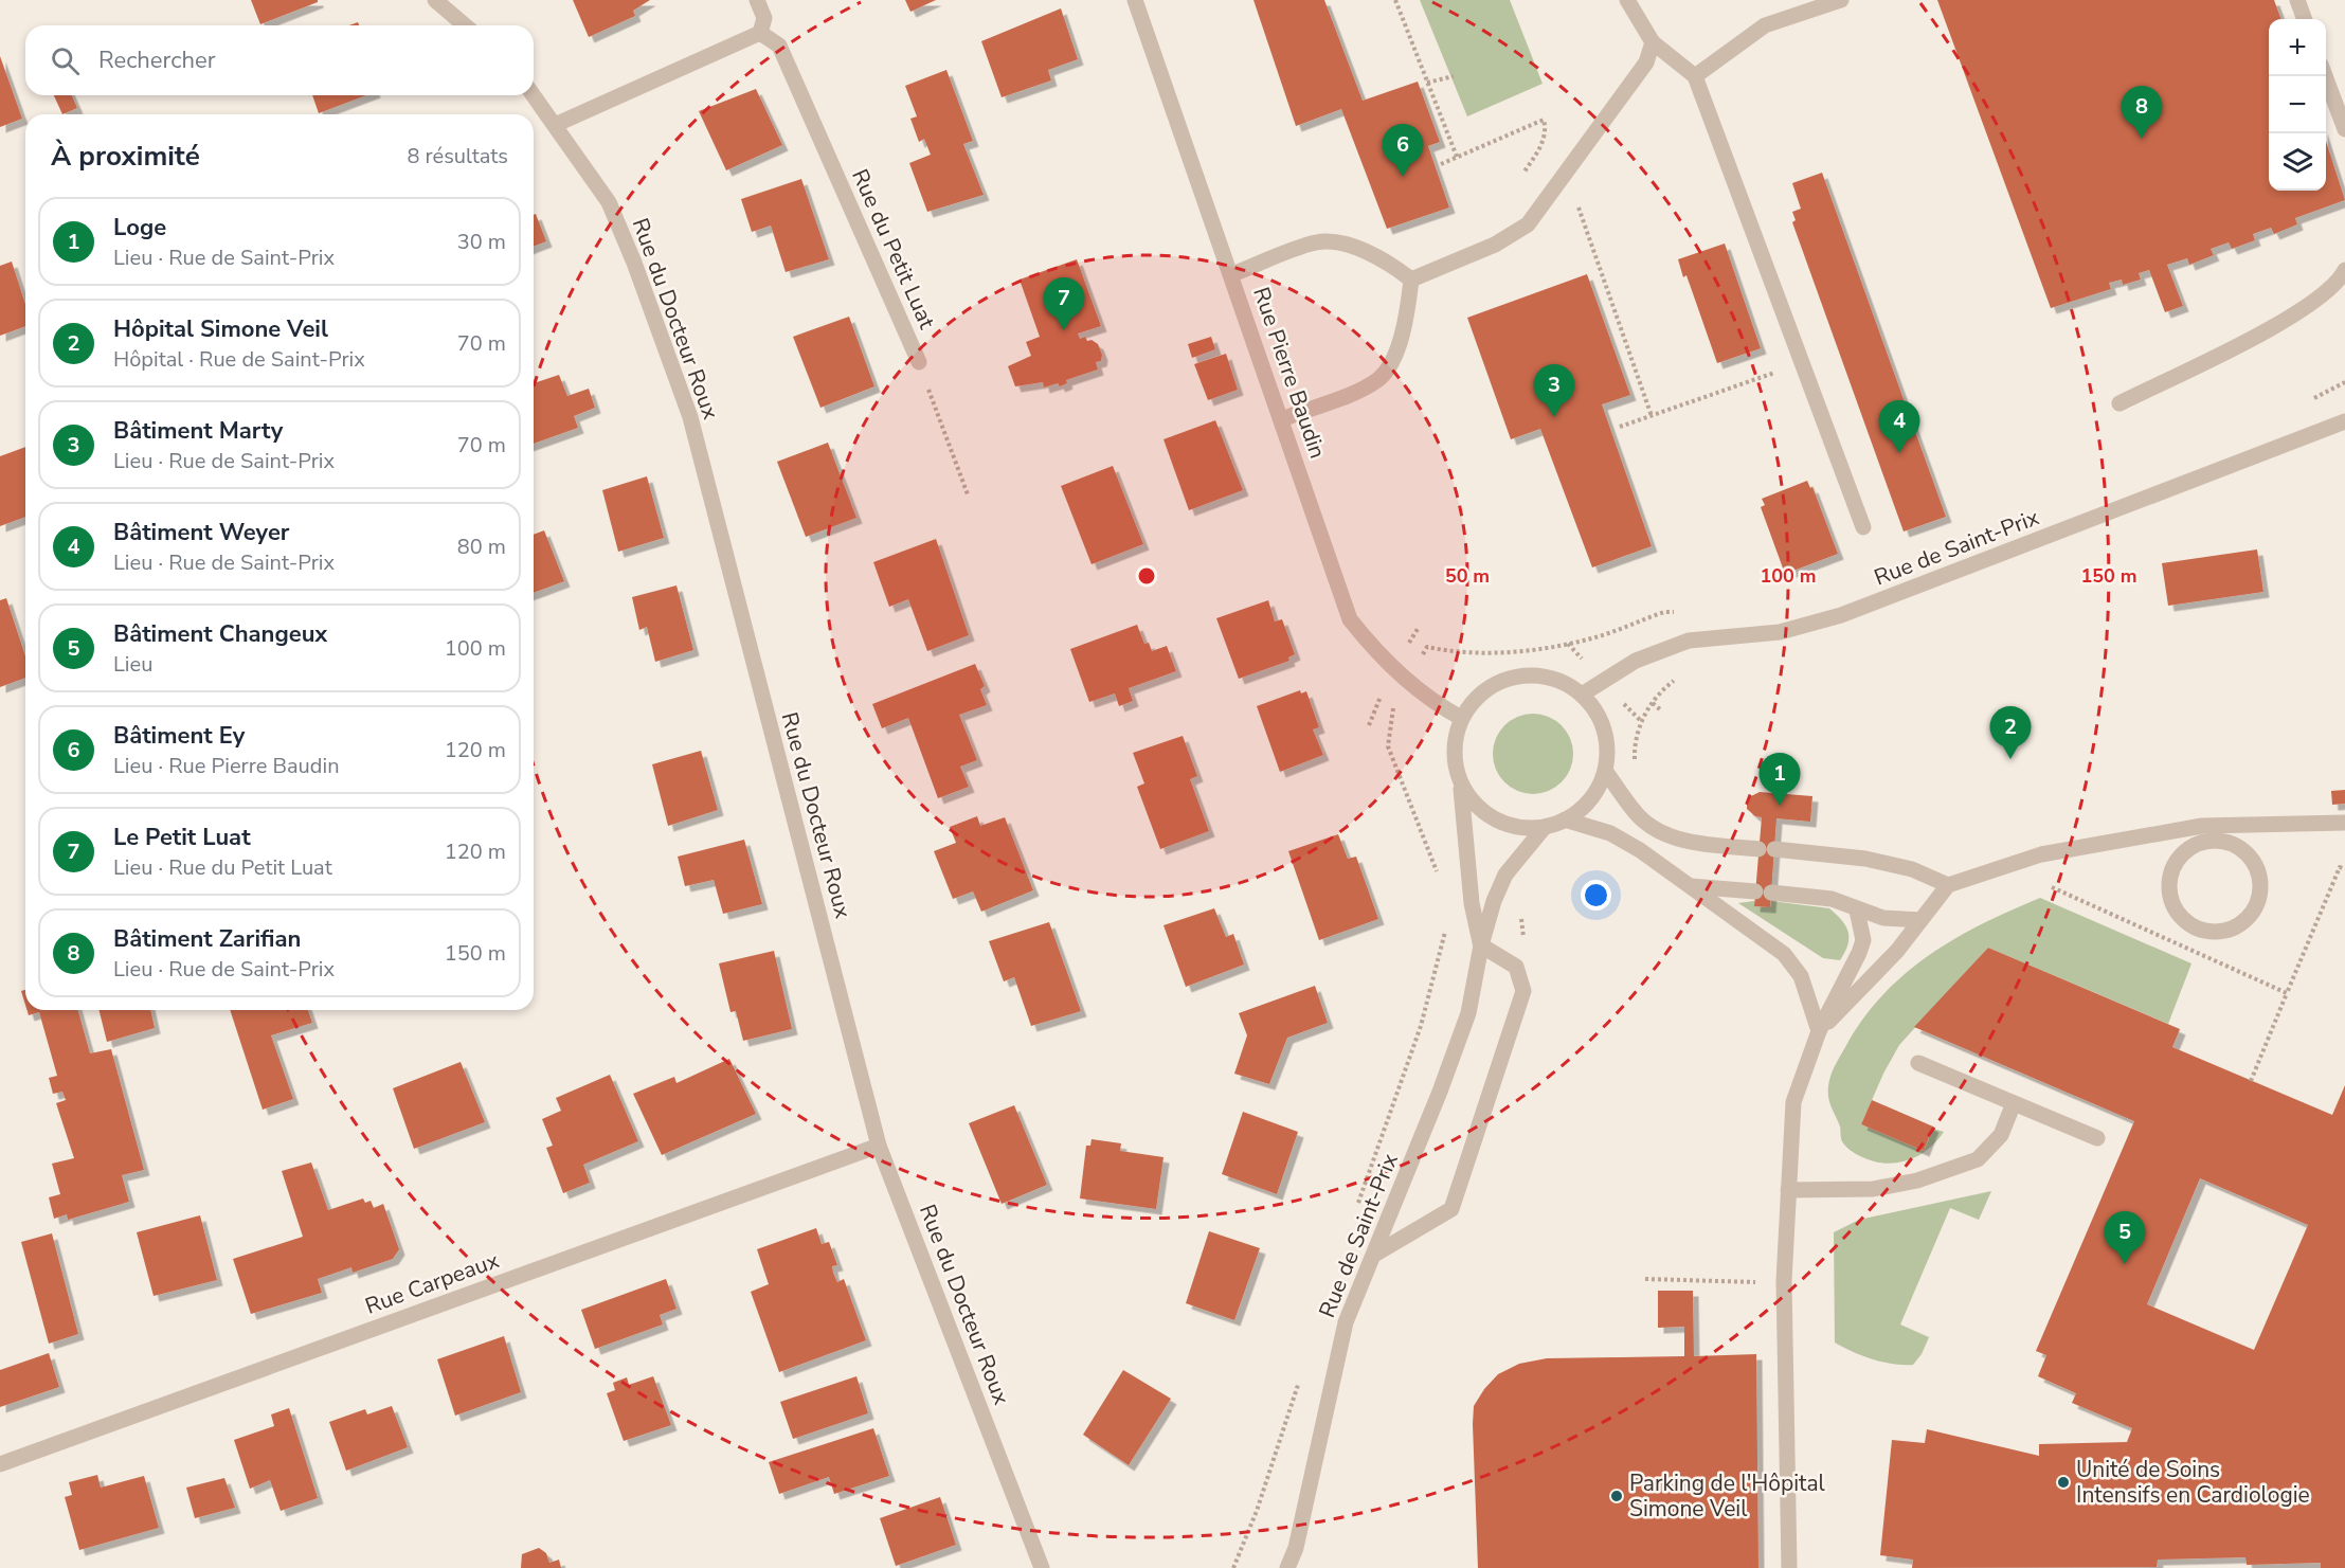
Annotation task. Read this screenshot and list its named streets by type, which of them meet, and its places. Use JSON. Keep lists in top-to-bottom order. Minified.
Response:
{"streets":{"street":["Rue du Petit Luat","Rue du Docteur Roux","Rue Pierre Baudin","Rue de Saint-Prix","Rue Carpeaux"]},"crossings":[["Rue du Docteur Roux","Rue Carpeaux"],["Rue Pierre Baudin","Rue de Saint-Prix"]],"places":["Unité de Soins Intensifs en Cardiologie","Parking de l'Hôpital Simone Veil"],"page":{"map_buttons":["+","−"],"search":"Rechercher","pins":["8","6","7","3","4","2","1","5"],"heading":["À proximité","8 résultats"],"list":[{"mark":"1","name":"Loge","note":"Lieu · Rue de Saint-Prix","value":"30 m"},{"mark":"2","name":"Hôpital Simone Veil","note":"Hôpital · Rue de Saint-Prix","value":"70 m"},{"mark":"3","name":"Bâtiment Marty","note":"Lieu · Rue de Saint-Prix","value":"70 m"},{"mark":"4","name":"Bâtiment Weyer","note":"Lieu · Rue de Saint-Prix","value":"80 m"},{"mark":"5","name":"Bâtiment Changeux","note":"Lieu","value":"100 m"},{"mark":"6","name":"Bâtiment Ey","note":"Lieu · Rue Pierre Baudin","value":"120 m"},{"mark":"7","name":"Le Petit Luat","note":"Lieu · Rue du Petit Luat","value":"120 m"},{"mark":"8","name":"Bâtiment Zarifian","note":"Lieu · Rue de Saint-Prix","value":"150 m"}]},"rings":["50 m","100 m","150 m"]}
